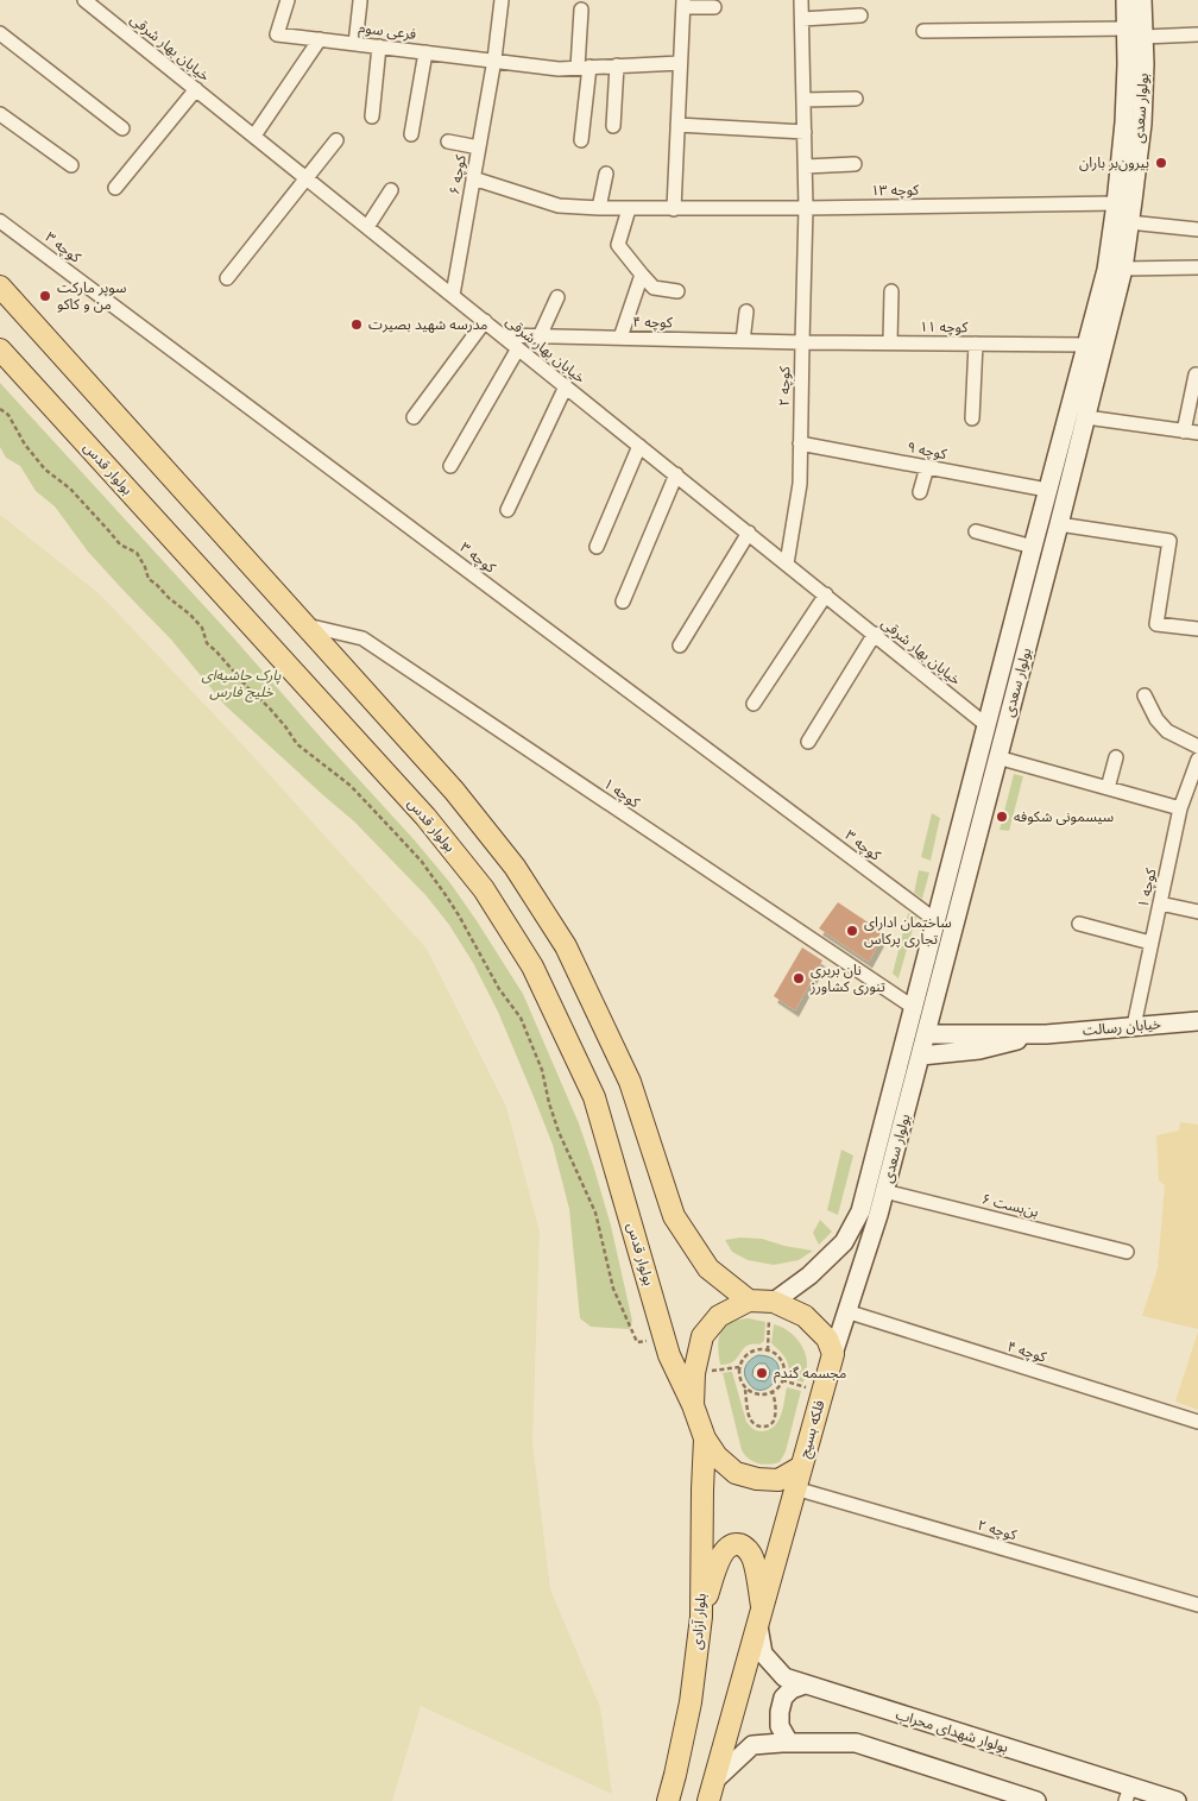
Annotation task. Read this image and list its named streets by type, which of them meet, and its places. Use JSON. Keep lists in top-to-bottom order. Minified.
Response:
{"streets":{"main road":["بولوار سعدی","بولوار قدس","خیابان رسالت","فلکه بسیج","بلوار آزادی","بولوار شهدای محراب"],"street":["فرعی سوم","خیابان بهار شرقی","کوچه ۶","کوچه ۱۳","کوچه ۳","کوچه ۴","کوچه ۱۱","کوچه ۲","کوچه ۹","کوچه ۱","بن‌بست ۶"]},"crossings":[["فرعی سوم","کوچه ۶"],["خیابان بهار شرقی","بولوار سعدی"],["خیابان بهار شرقی","کوچه ۶"],["خیابان بهار شرقی","کوچه ۴"],["خیابان بهار شرقی","کوچه ۲"],["بولوار سعدی","کوچه ۱۳"],["بولوار سعدی","کوچه ۳"],["بولوار سعدی","کوچه ۴"],["بولوار سعدی","کوچه ۱۱"],["بولوار سعدی","کوچه ۹"],["بولوار سعدی","کوچه ۱"],["بولوار سعدی","بن‌بست ۶"],["بولوار سعدی","فلکه بسیج"],["کوچه ۶","کوچه ۱۳"],["کوچه ۱۳","کوچه ۲"],["کوچه ۴","کوچه ۱۱"],["کوچه ۴","کوچه ۲"],["کوچه ۱۱","کوچه ۲"],["کوچه ۲","کوچه ۹"],["بولوار قدس","فلکه بسیج"],["کوچه ۱","خیابان رسالت"],["فلکه بسیج","بلوار آزادی"]],"parks":["پارک حاشیه‌ای خلیج فارس"],"places":["بیرون‌بر باران","سوپر مارکت من و کاکو","مدرسه شهید بصیرت","سیسمونی شکوفه","ساختمان ادارای تجاری پرکاس","نان بربری تنوری کشاورز","مجسمه گندم"]}
